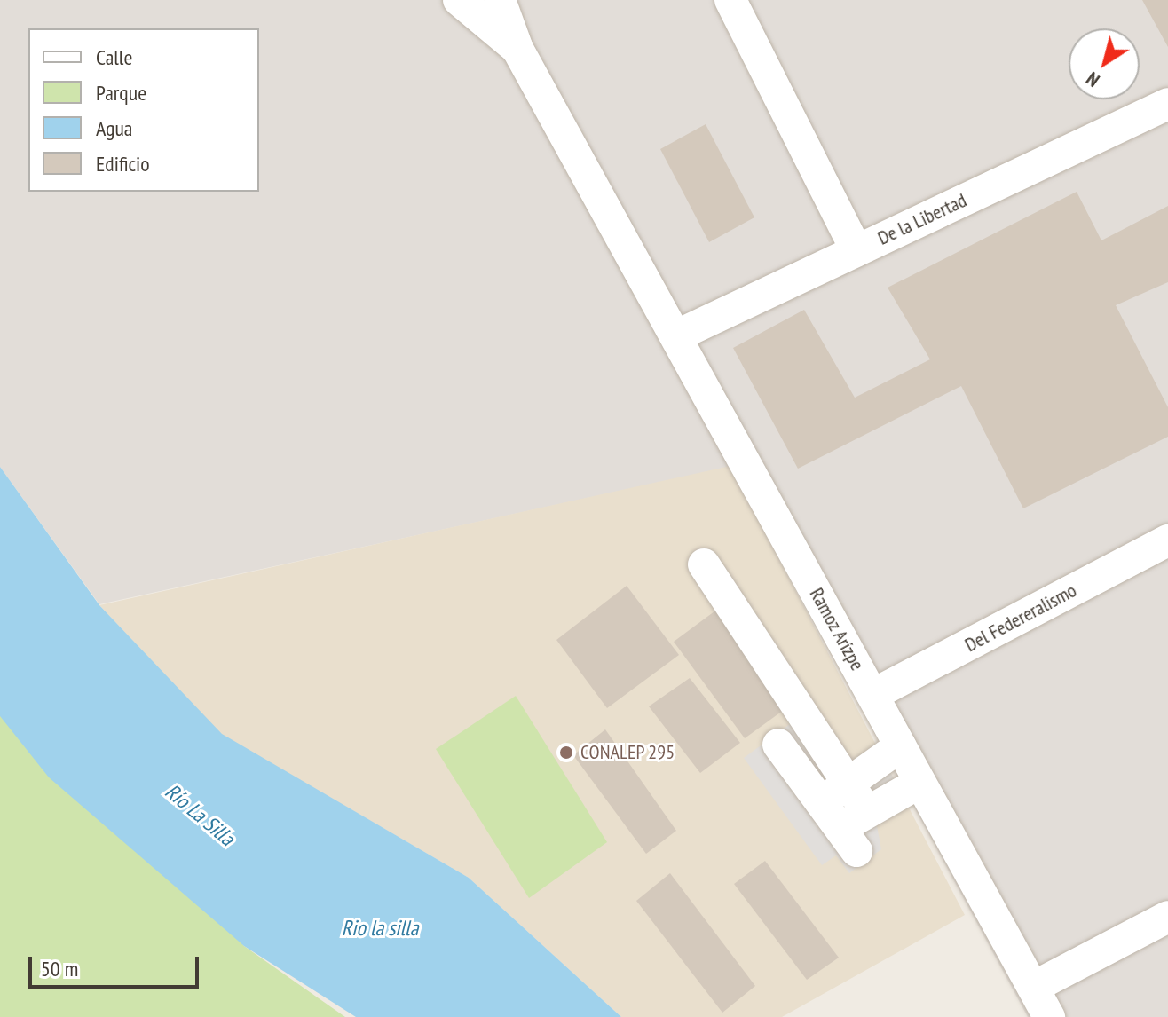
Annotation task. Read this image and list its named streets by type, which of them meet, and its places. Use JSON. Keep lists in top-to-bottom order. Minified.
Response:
{"streets":{"street":["De la Libertad","Del Federeralismo","Ramoz Arízpe"]},"crossings":[["De la Libertad","Ramoz Arízpe"],["Del Federeralismo","Ramoz Arízpe"]],"water":["Río La Silla","Rio la silla"],"places":["CONALEP 295"],"legend":["Calle","Parque","Agua","Edificio"],"scale_bar":"50 m","north":"bottom left"}
